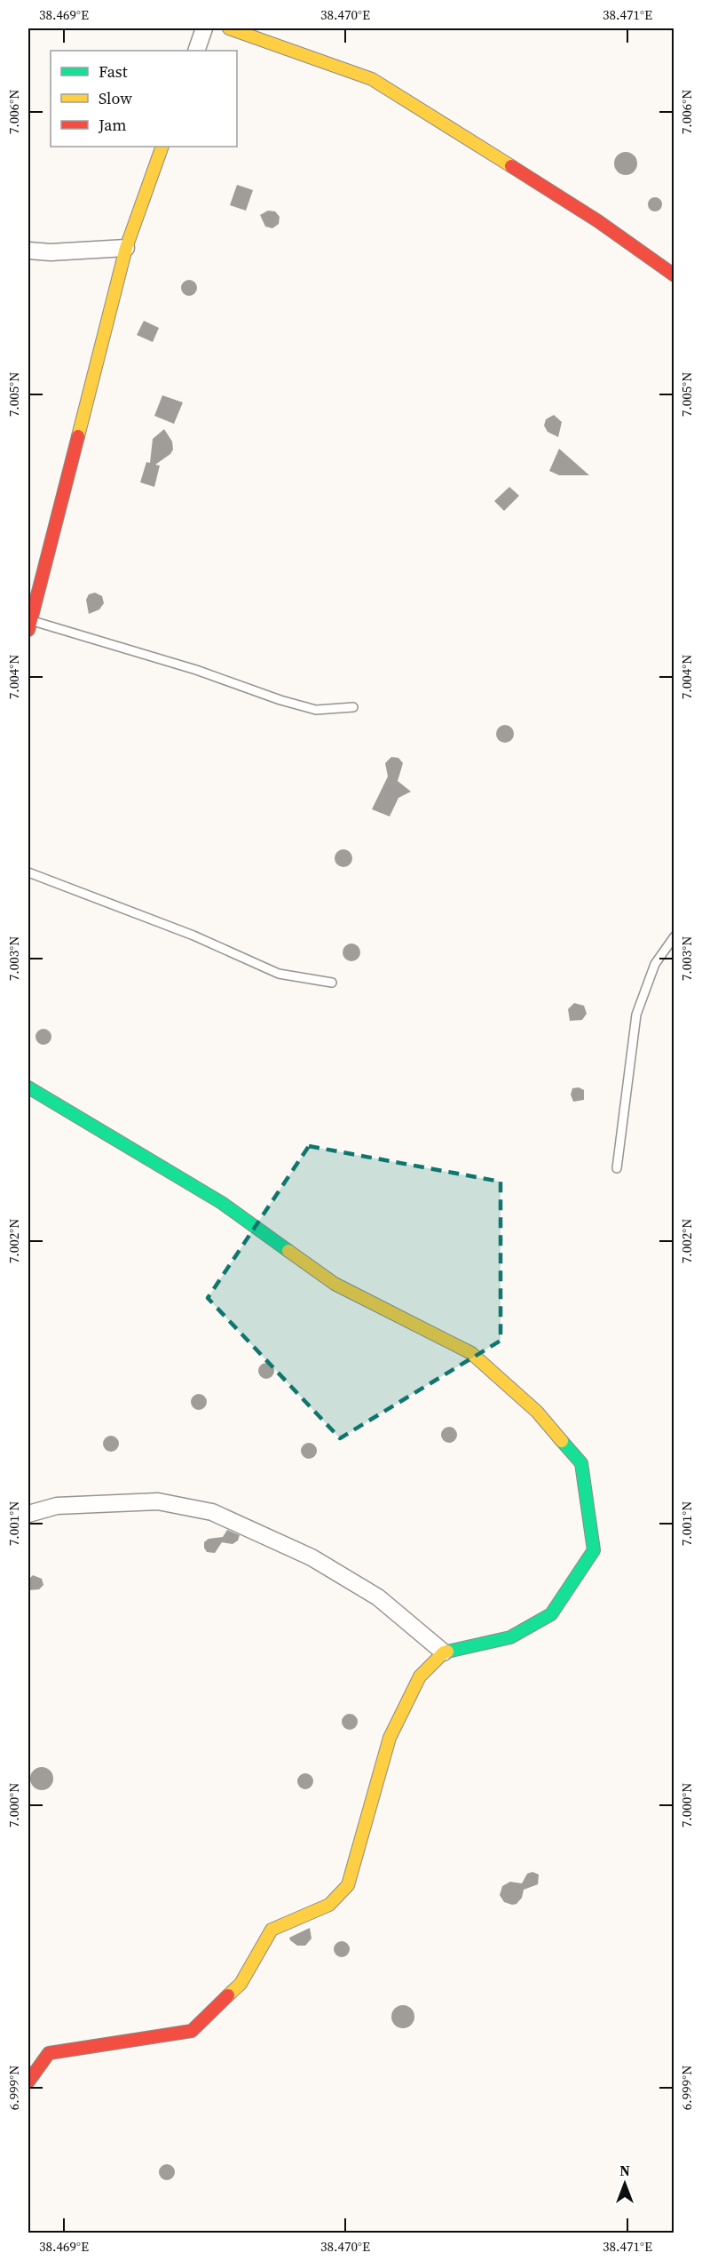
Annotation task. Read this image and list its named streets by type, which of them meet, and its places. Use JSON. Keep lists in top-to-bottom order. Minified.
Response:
{"legend":["Fast","Slow","Jam"],"north":"top","coordinates":["38.469°E","38.470°E","38.471°E","7.006°N","7.005°N","7.004°N","7.003°N","7.002°N","7.001°N","7.000°N","6.999°N"]}
